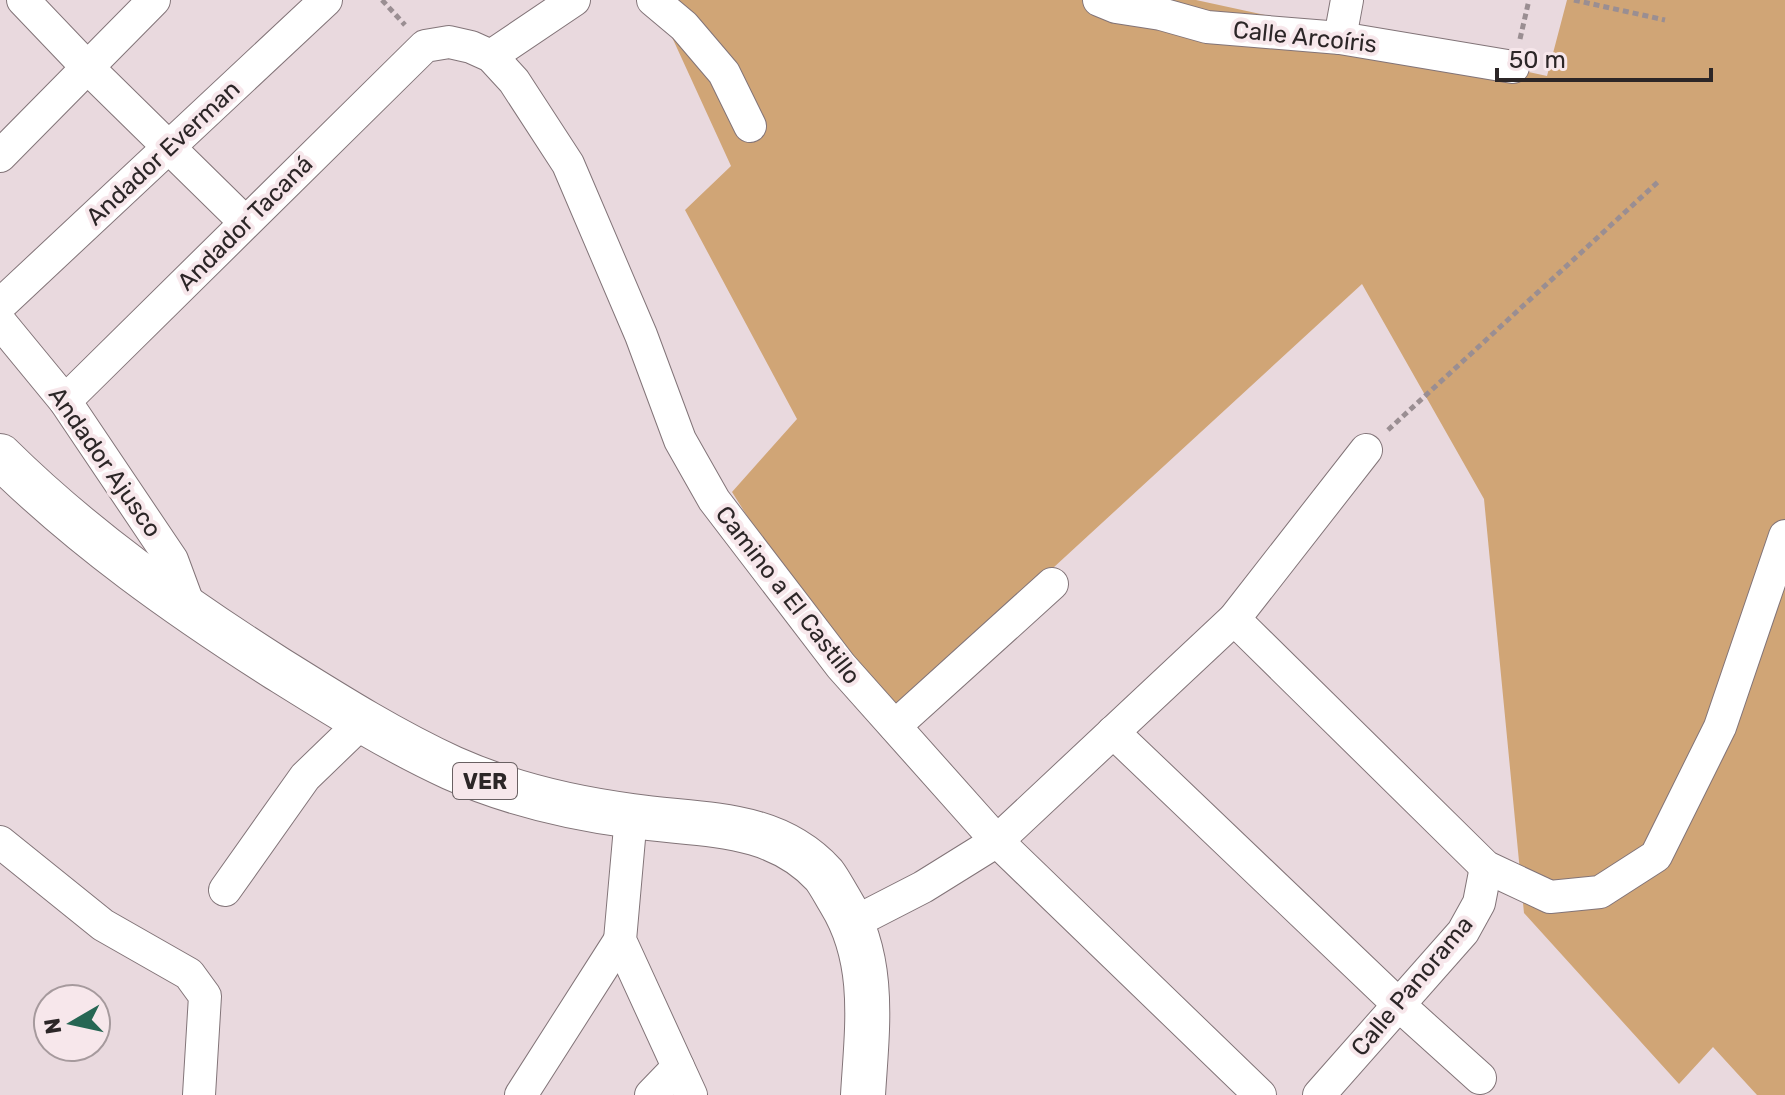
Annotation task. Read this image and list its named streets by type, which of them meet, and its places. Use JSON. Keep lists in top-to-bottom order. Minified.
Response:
{"streets":{"main road":["VER"],"street":["Calle Arcoíris","Andador Everman","Andador Tacaná","Andador Ajusco","Camino a El Castillo","Calle Panorama"]},"crossings":[["Andador Tacaná","Andador Ajusco"],["Andador Tacaná","Camino a El Castillo"],["Andador Ajusco","VER"]],"scale_bar":"50 m","north":"left"}
